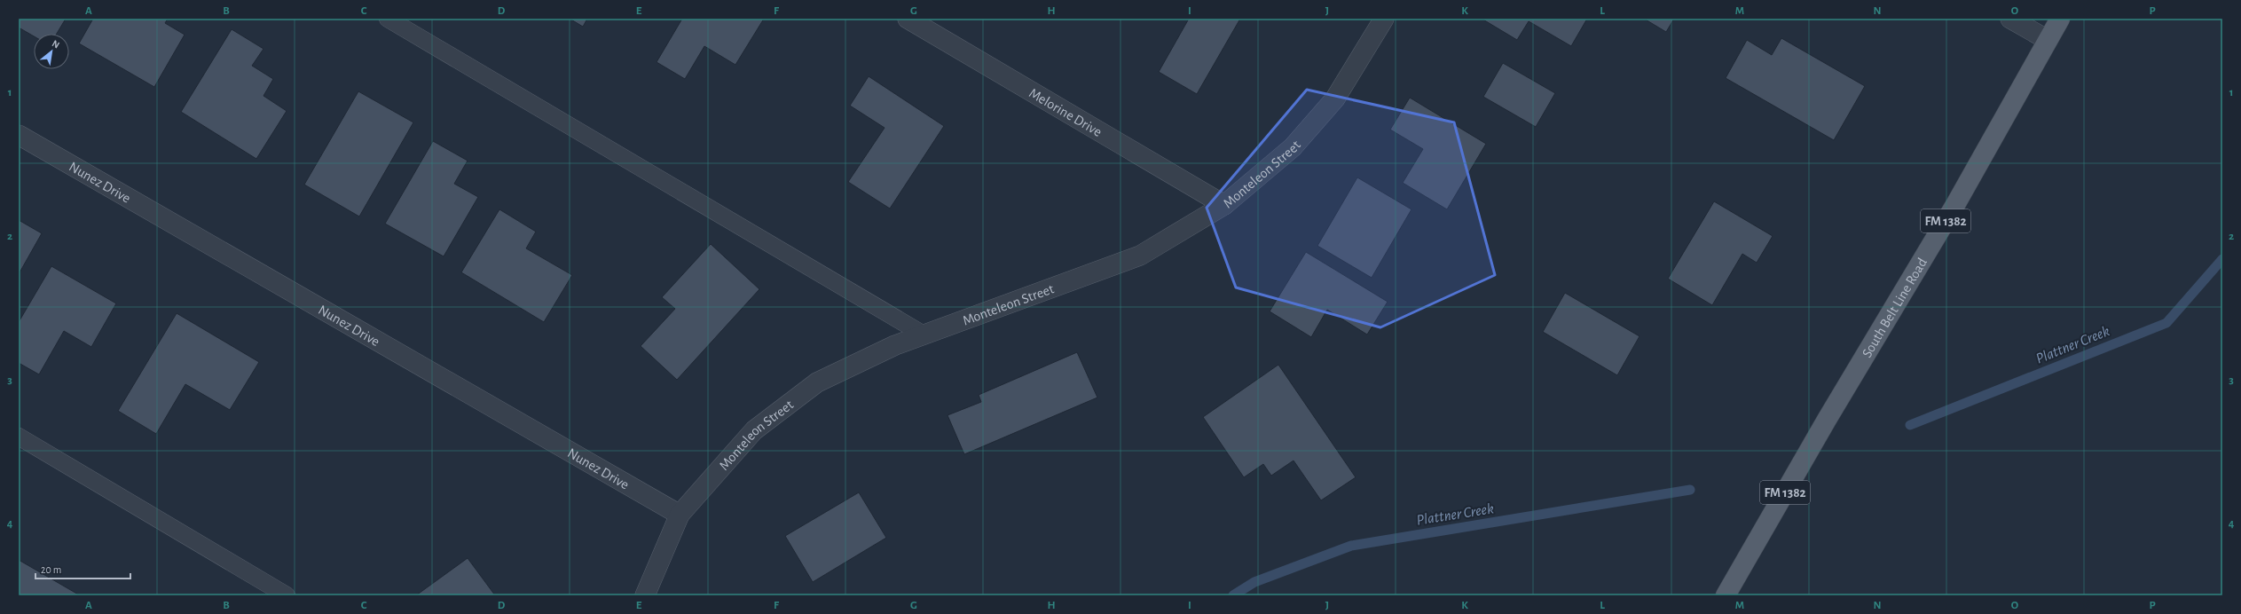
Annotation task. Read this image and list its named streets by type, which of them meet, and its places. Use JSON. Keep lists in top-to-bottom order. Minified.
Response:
{"streets":{"main road":["FM 1382","South Belt Line Road"],"street":["Melorine Drive","Monteleon Street","Nunez Drive"]},"crossings":[["Melorine Drive","Monteleon Street"],["Monteleon Street","Nunez Drive"]],"water":["Plattner Creek"],"scale_bar":"20 m","north":"top right","grid":{"columns":["A","B","C","D","E","F","G","H","I","J","K","L","M","N","O","P"],"rows":["1","2","3","4"]}}
